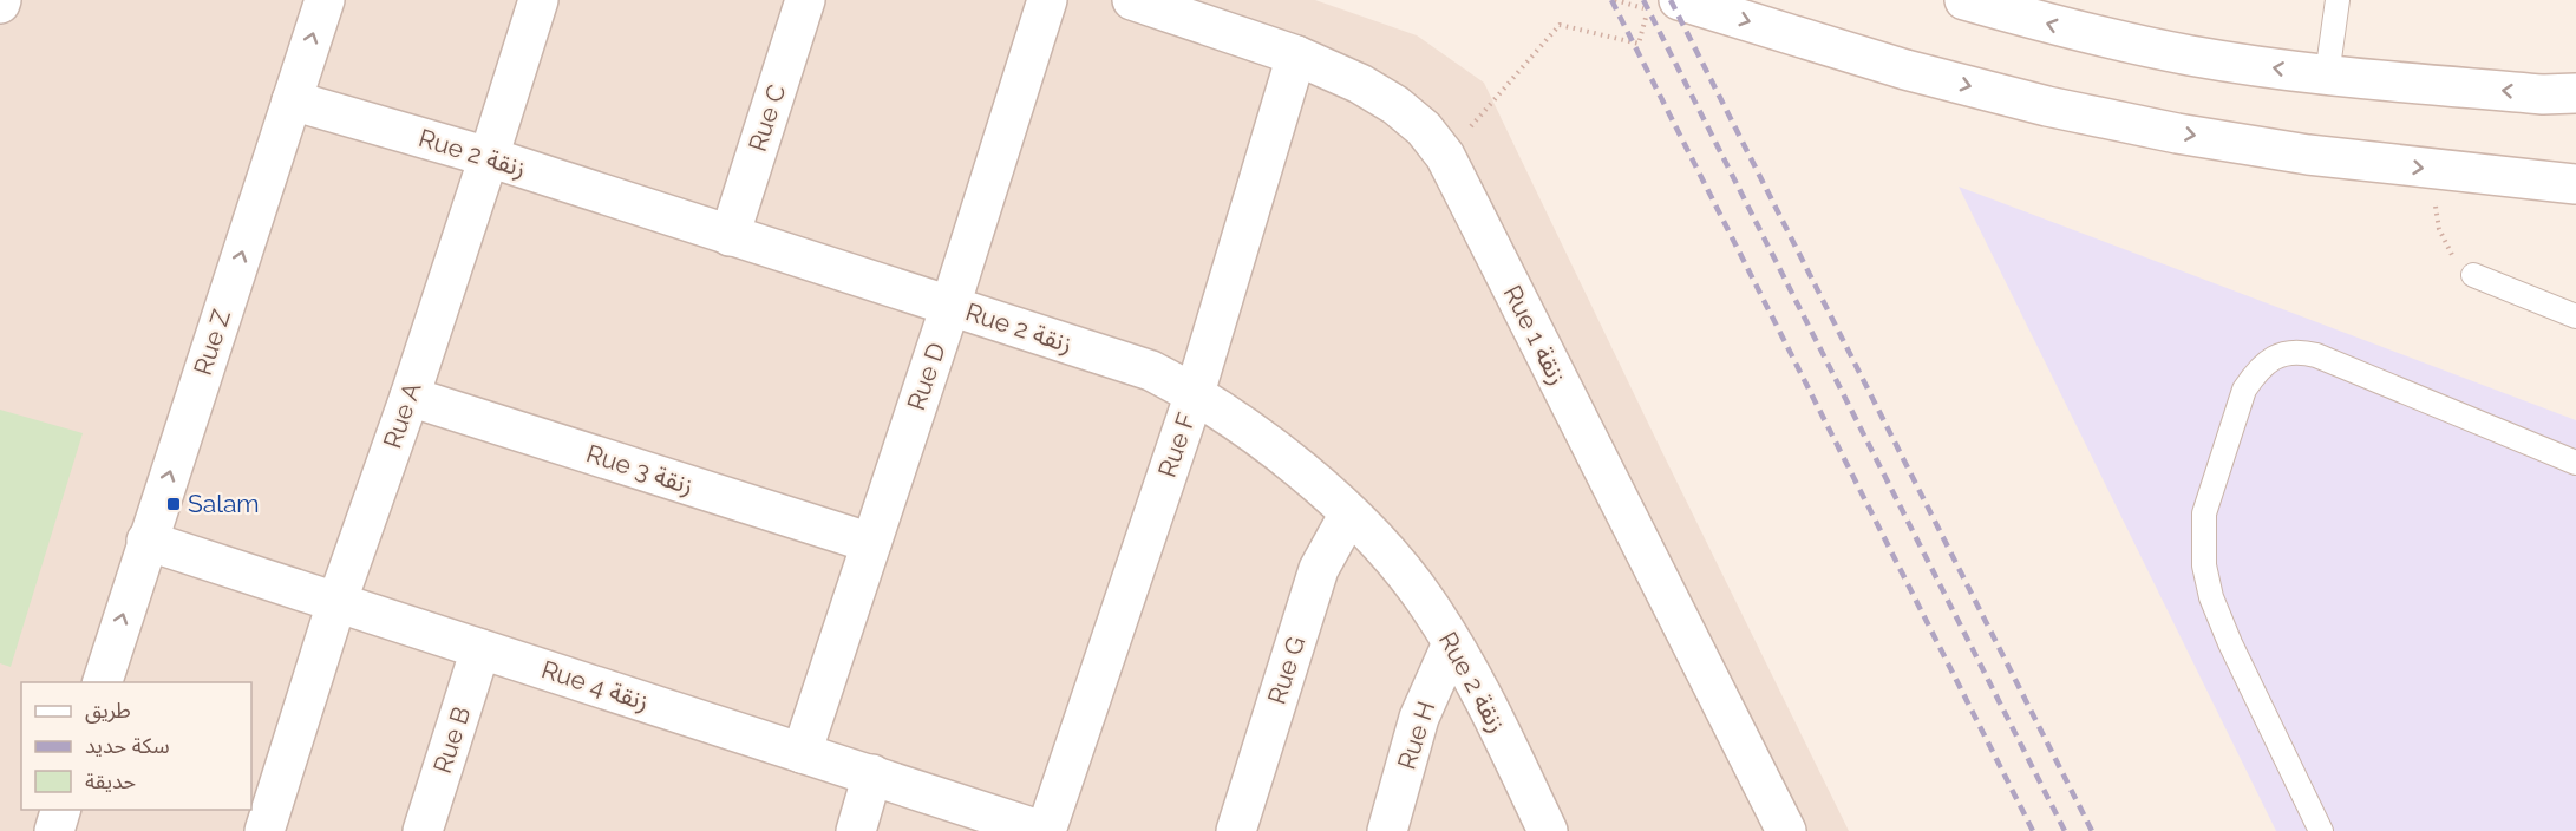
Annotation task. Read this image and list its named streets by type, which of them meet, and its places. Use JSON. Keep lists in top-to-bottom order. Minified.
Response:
{"streets":{"street":["Rue C","Rue 2 زنقة","Rue 1 زنقة","Rue Z","Rue D","Rue A","Rue F","Rue 3 زنقة","Rue G","Rue 4 زنقة","Rue H","Rue B"]},"crossings":[["Rue C","Rue 2 زنقة"],["Rue 2 زنقة","Rue Z"],["Rue 2 زنقة","Rue D"],["Rue 2 زنقة","Rue A"],["Rue 2 زنقة","Rue F"],["Rue 2 زنقة","Rue G"],["Rue 2 زنقة","Rue H"],["Rue 1 زنقة","Rue F"],["Rue Z","Rue 4 زنقة"],["Rue D","Rue 3 زنقة"],["Rue D","Rue 4 زنقة"],["Rue A","Rue 3 زنقة"],["Rue A","Rue 4 زنقة"],["Rue F","Rue 4 زنقة"],["Rue 4 زنقة","Rue B"]],"one_way":["Rue Z"],"places":{"transit":["Salam"]},"legend":["طريق","سكة حديد","حديقة"]}
